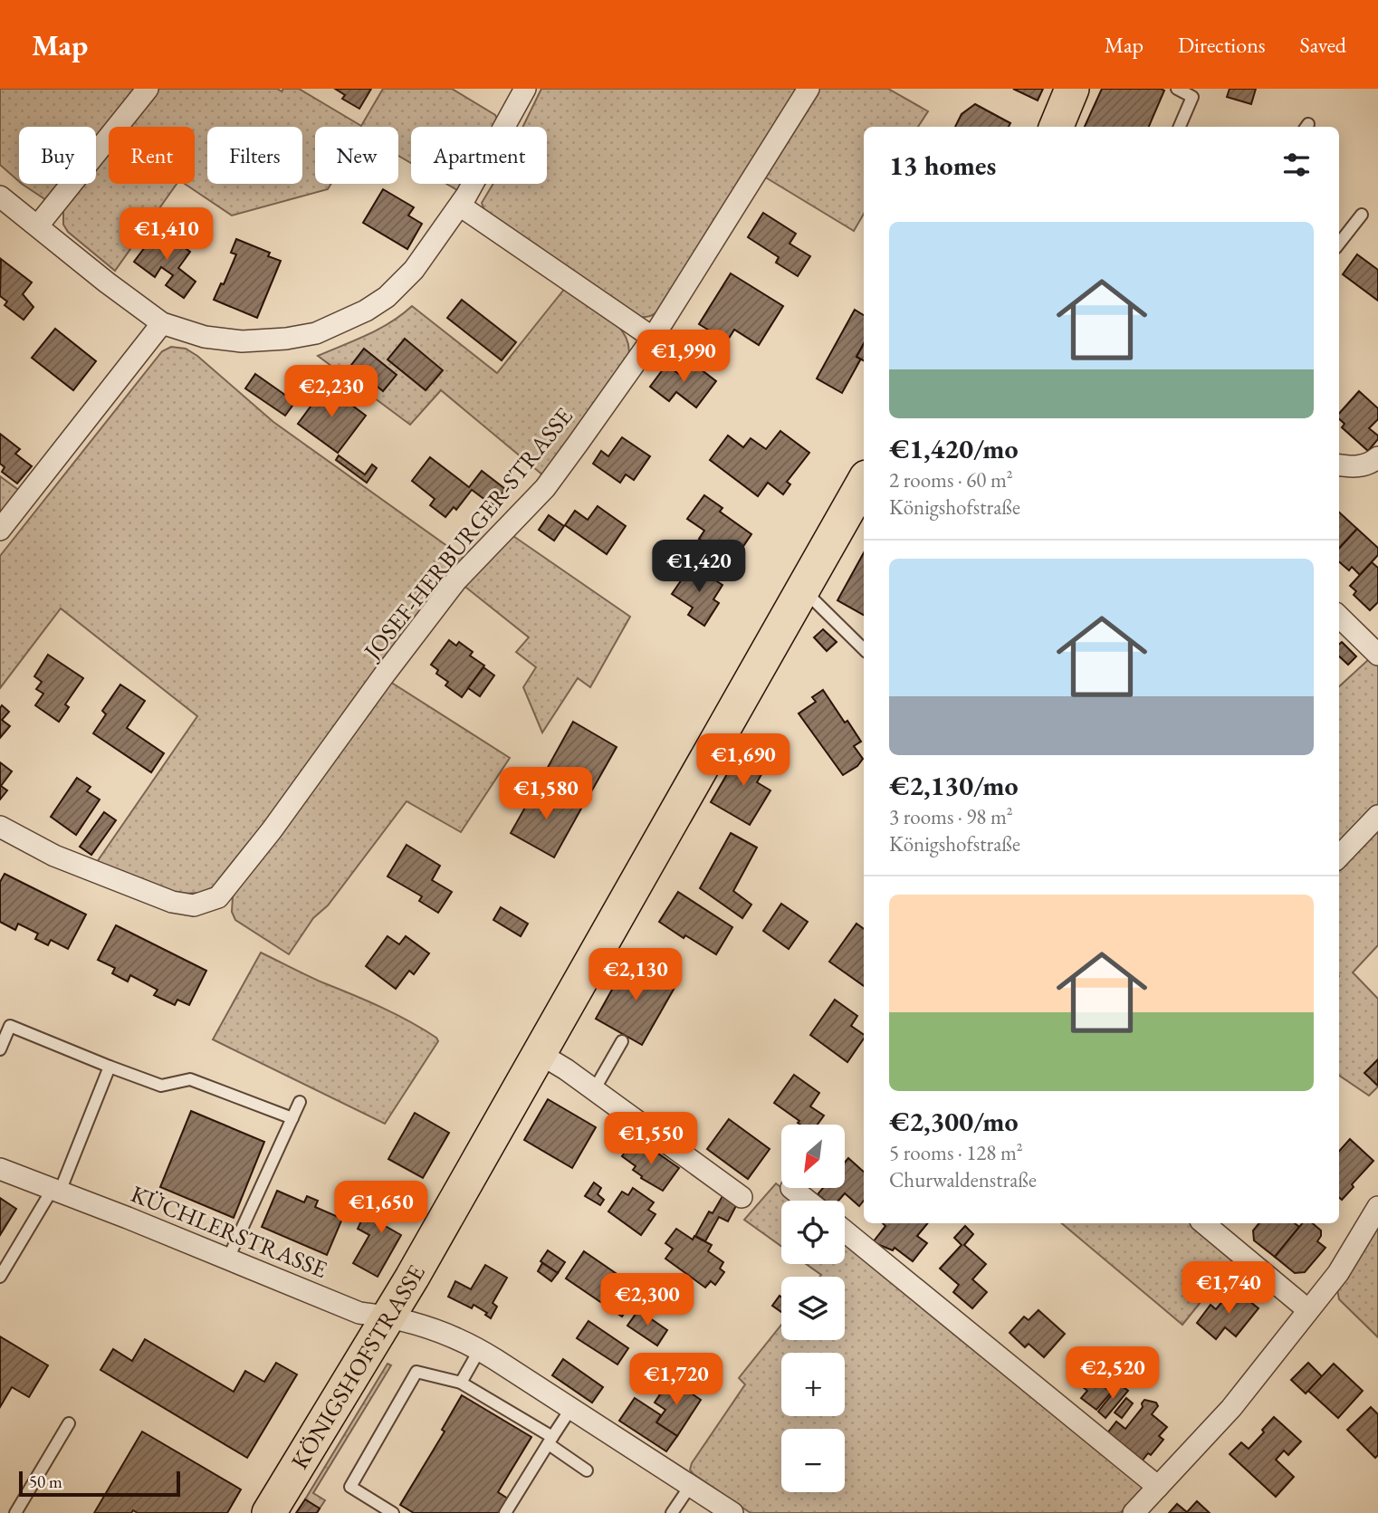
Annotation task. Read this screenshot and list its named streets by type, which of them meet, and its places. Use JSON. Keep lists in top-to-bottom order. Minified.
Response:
{"streets":{"main road":["KÖNIGSHOFSTRASSE"],"street":["JOSEF-HERBURGER-STRASSE","KÜCHLERSTRASSE"]},"crossings":[["KÜCHLERSTRASSE","KÖNIGSHOFSTRASSE"]],"scale_bar":"50 m","north":"bottom left","page":{"header":"Map","nav":["Map","Directions","Saved"],"chip":["Buy","Rent","Filters","New","Apartment"],"heading":"13 homes","list":[{"name":"€1,420/mo","note":"2 rooms · 60 m² · Königshofstraße"},{"name":"€2,130/mo","note":"3 rooms · 98 m² · Königshofstraße"},{"name":"€2,300/mo","note":"5 rooms · 128 m² · Churwaldenstraße"}],"price":["€1,410","€1,990","€2,230","€1,420","€1,690","€1,580","€2,130","€1,550","€1,650","€1,740","€2,300","€2,520","€1,720"],"map_buttons":["+","−"],"scale":"50 m"}}
